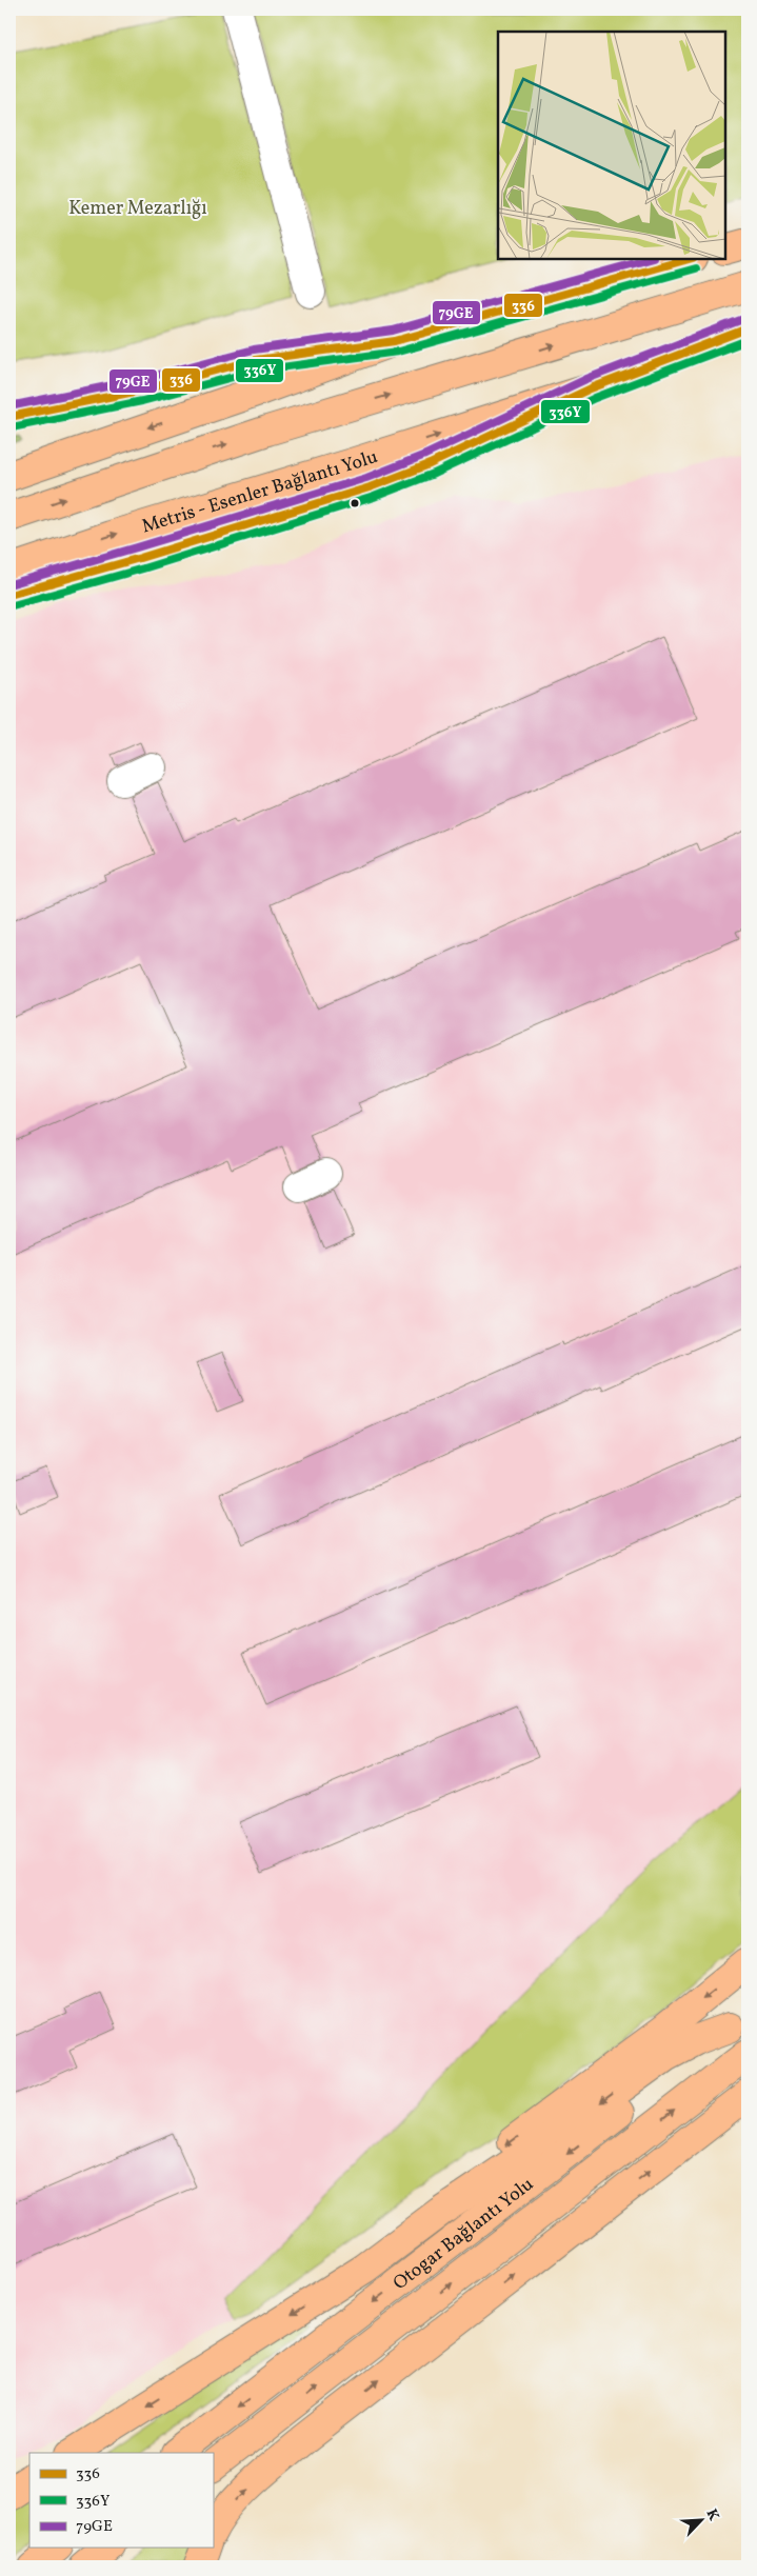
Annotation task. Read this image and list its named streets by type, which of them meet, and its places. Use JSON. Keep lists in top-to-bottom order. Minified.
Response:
{"streets":{"highway":["Metris - Esenler Bağlantı Yolu","Otogar Bağlantı Yolu"]},"parks":["Kemer Mezarlığı"],"lines":["transit line 336","transit line 79GE","transit line 336Y"],"legend":["336","336Y","79GE"],"north":"top right"}
